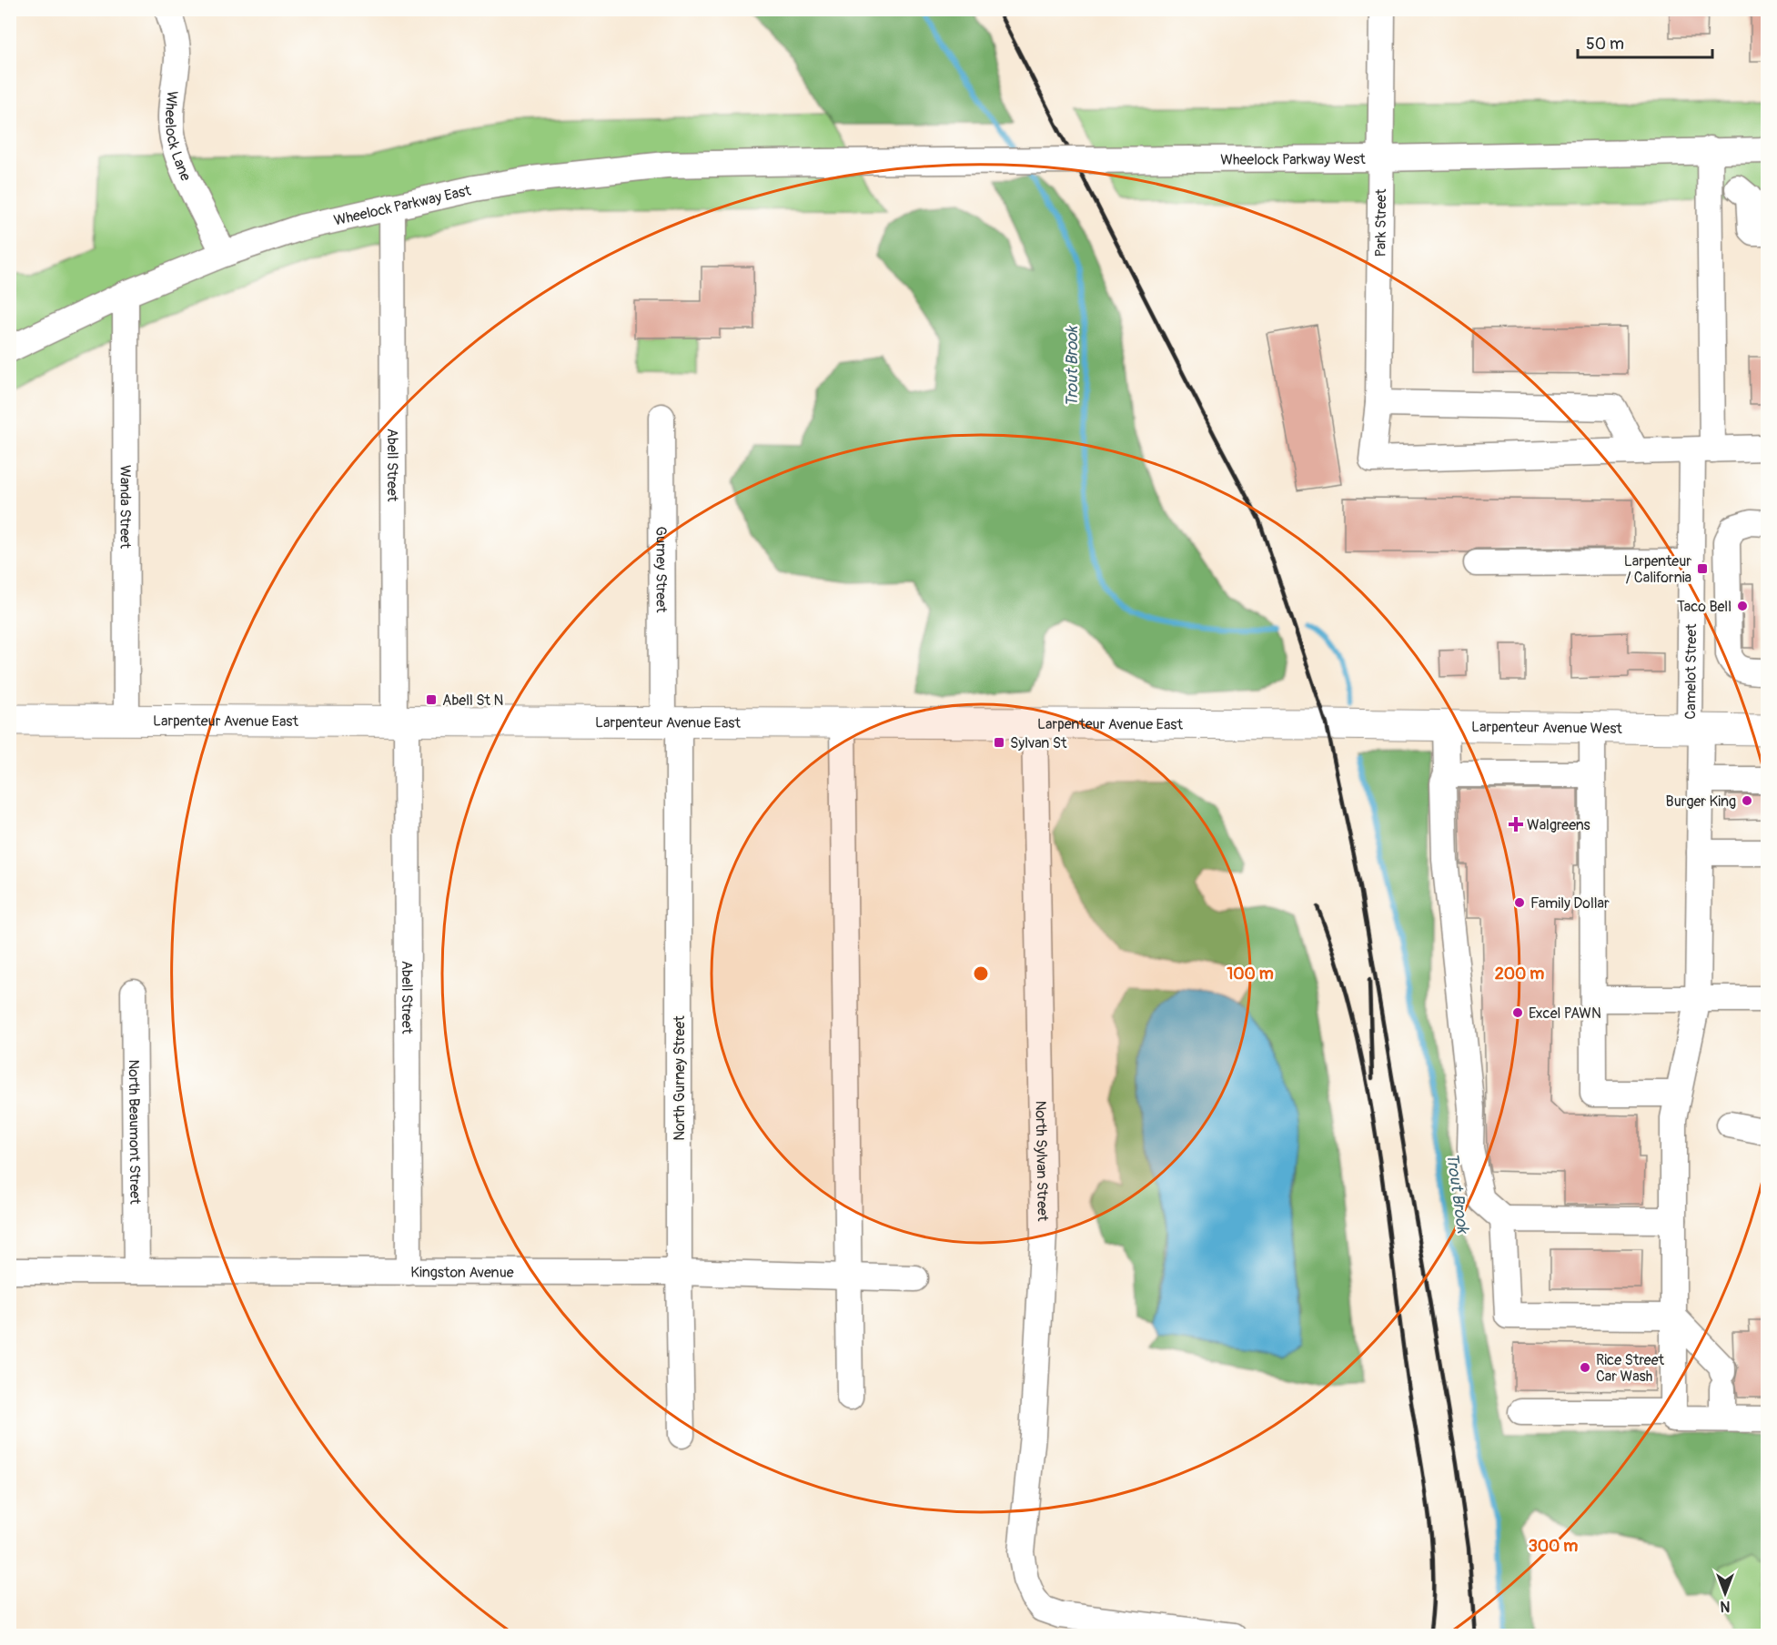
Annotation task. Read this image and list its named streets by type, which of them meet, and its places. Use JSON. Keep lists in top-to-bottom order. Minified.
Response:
{"streets":{"main road":["Larpenteur Avenue East","Larpenteur Avenue West"],"street":["Wheelock Lane","Wheelock Parkway West","Wheelock Parkway East","Park Street","Abell Street","Wanda Street","Gurney Street","Camelot Street","North Gurney Street","North Beaumont Street","North Sylvan Street","Kingston Avenue"]},"crossings":[["Wheelock Lane","Wheelock Parkway East"],["Wheelock Parkway West","Wheelock Parkway East"],["Wheelock Parkway West","Park Street"],["Wheelock Parkway West","Camelot Street"],["Wheelock Parkway East","Abell Street"],["Wheelock Parkway East","Wanda Street"],["Abell Street","Larpenteur Avenue East"],["Abell Street","Kingston Avenue"],["Wanda Street","Larpenteur Avenue East"],["Gurney Street","Larpenteur Avenue East"],["Gurney Street","North Gurney Street"],["Camelot Street","Larpenteur Avenue West"],["Larpenteur Avenue East","Larpenteur Avenue West"],["Larpenteur Avenue East","North Gurney Street"],["Larpenteur Avenue East","North Sylvan Street"],["North Gurney Street","Kingston Avenue"],["North Beaumont Street","Kingston Avenue"]],"water":["Trout Brook"],"places":{"transit":["Larpenteur / California","Abell St N","Sylvan St"],"other":["Taco Bell","Burger King","Family Dollar","Excel PAWN","Rice Street Car Wash"],"health":["Walgreens"]},"scale_bar":"50 m","north":"bottom","rings":["100 m","200 m","300 m"]}
